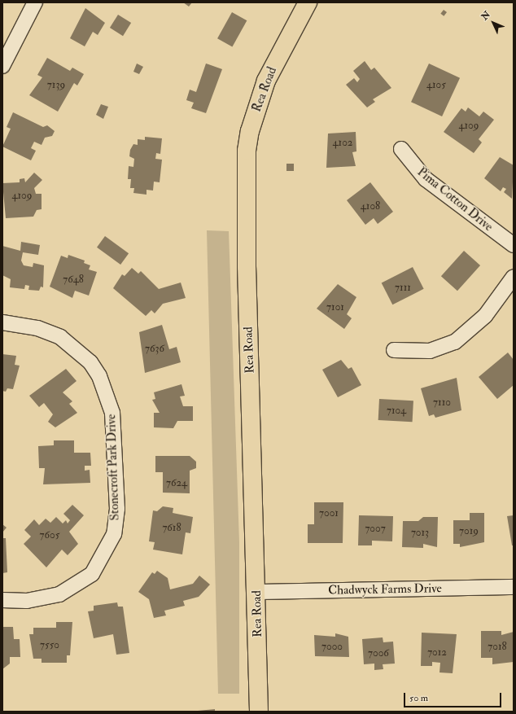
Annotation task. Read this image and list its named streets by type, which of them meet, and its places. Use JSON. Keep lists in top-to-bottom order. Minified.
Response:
{"streets":{"main road":["Rea Road"],"street":["Pima Cotton Drive","Stonecroft Park Drive","Chadwyck Farms Drive"]},"crossings":[["Rea Road","Chadwyck Farms Drive"]],"house_numbers":["7139","4105","4109","4102","4109","4108","7648","7111","7101","7636","7110","7104","7624","7001","7618","7007","7019","7013","7605","7550","7000","7018","7012","7006"],"scale_bar":"50 m","north":"top left"}
